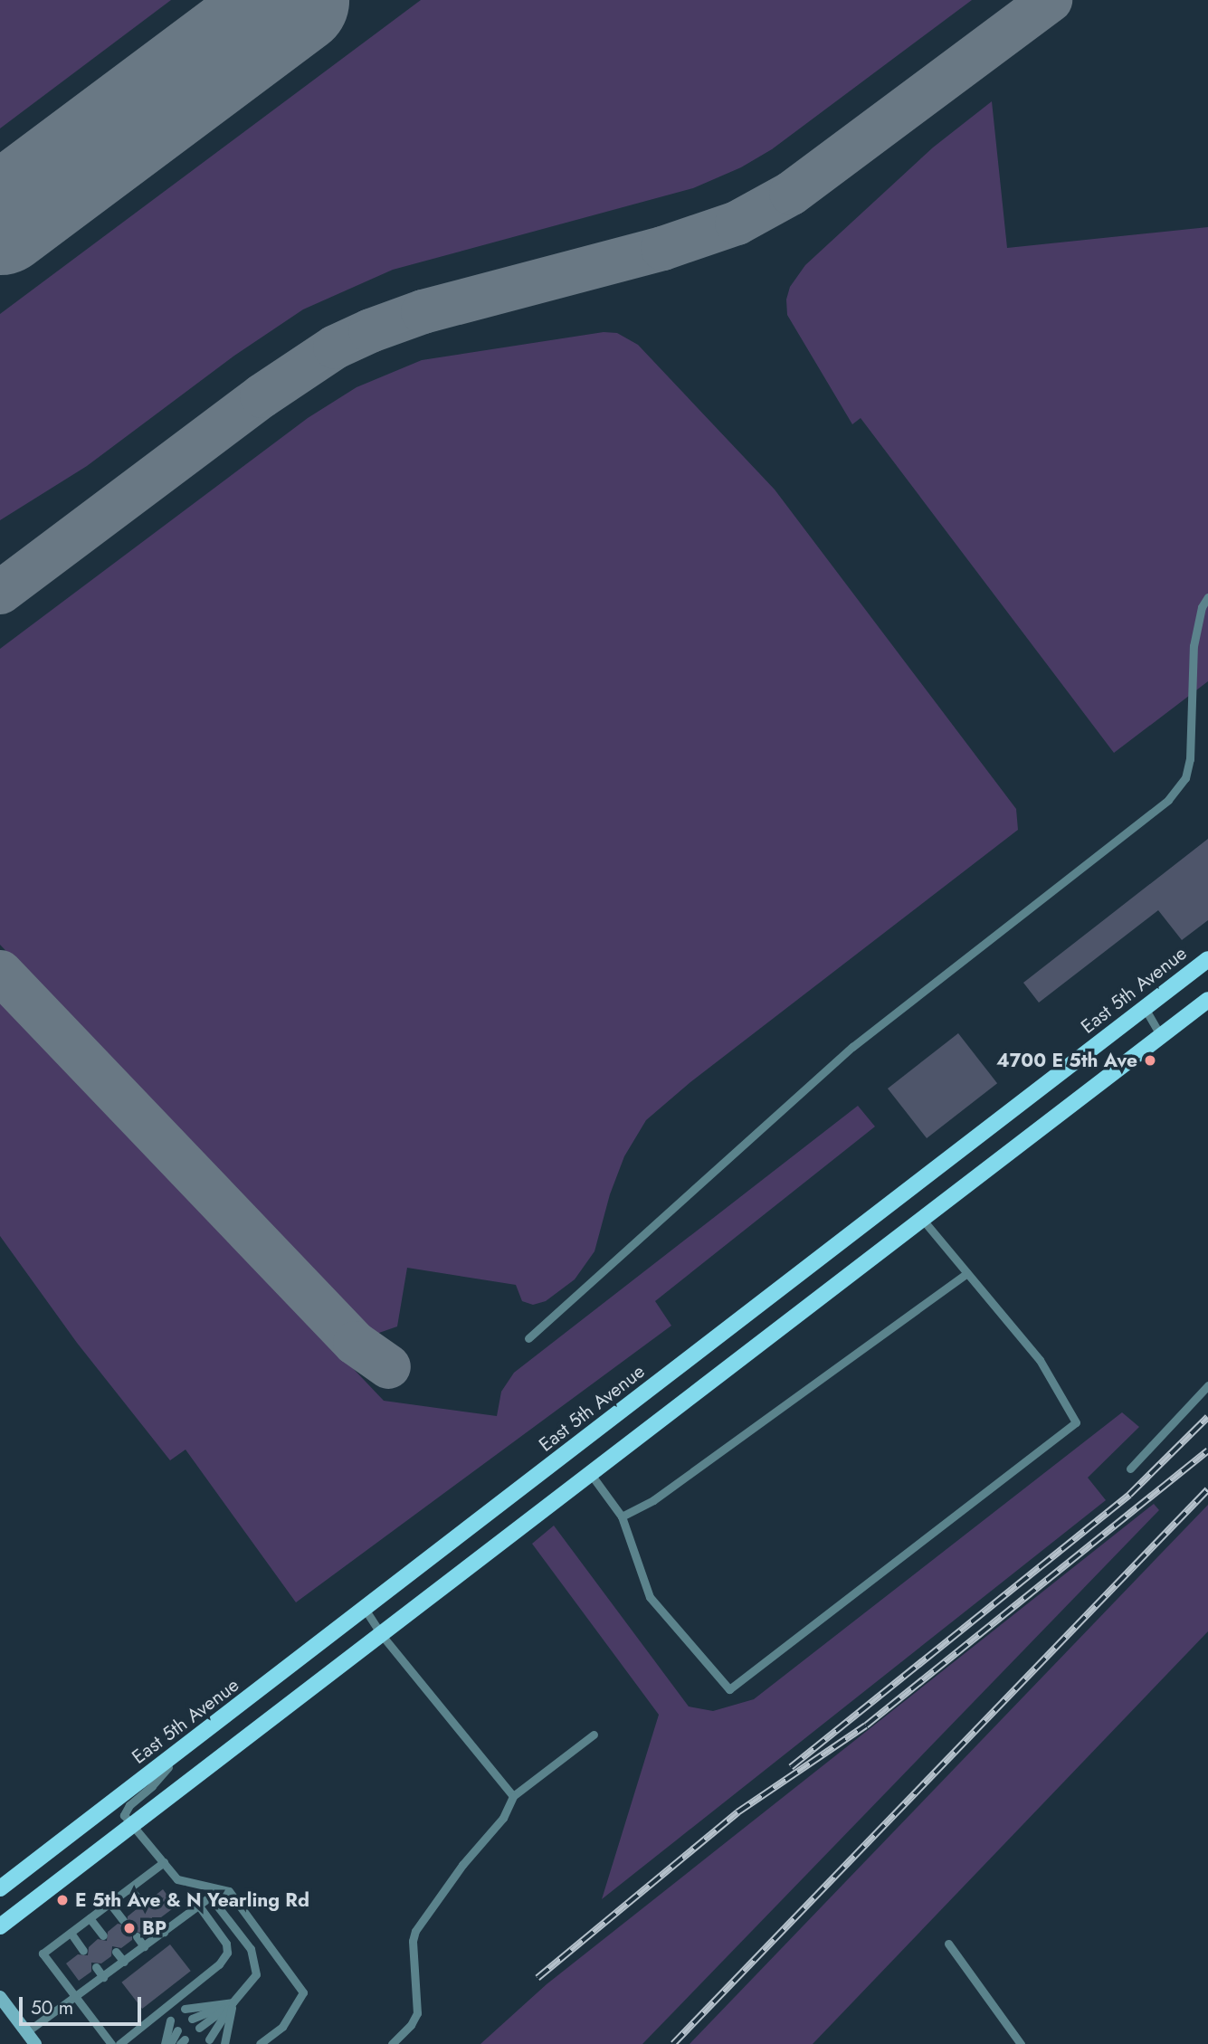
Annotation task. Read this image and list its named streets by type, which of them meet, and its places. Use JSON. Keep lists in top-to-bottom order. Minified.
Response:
{"streets":{"main road":["East 5th Avenue"]},"places":["4700 E 5th Ave","E 5th Ave & N Yearling Rd","BP"],"scale_bar":"50 m"}
